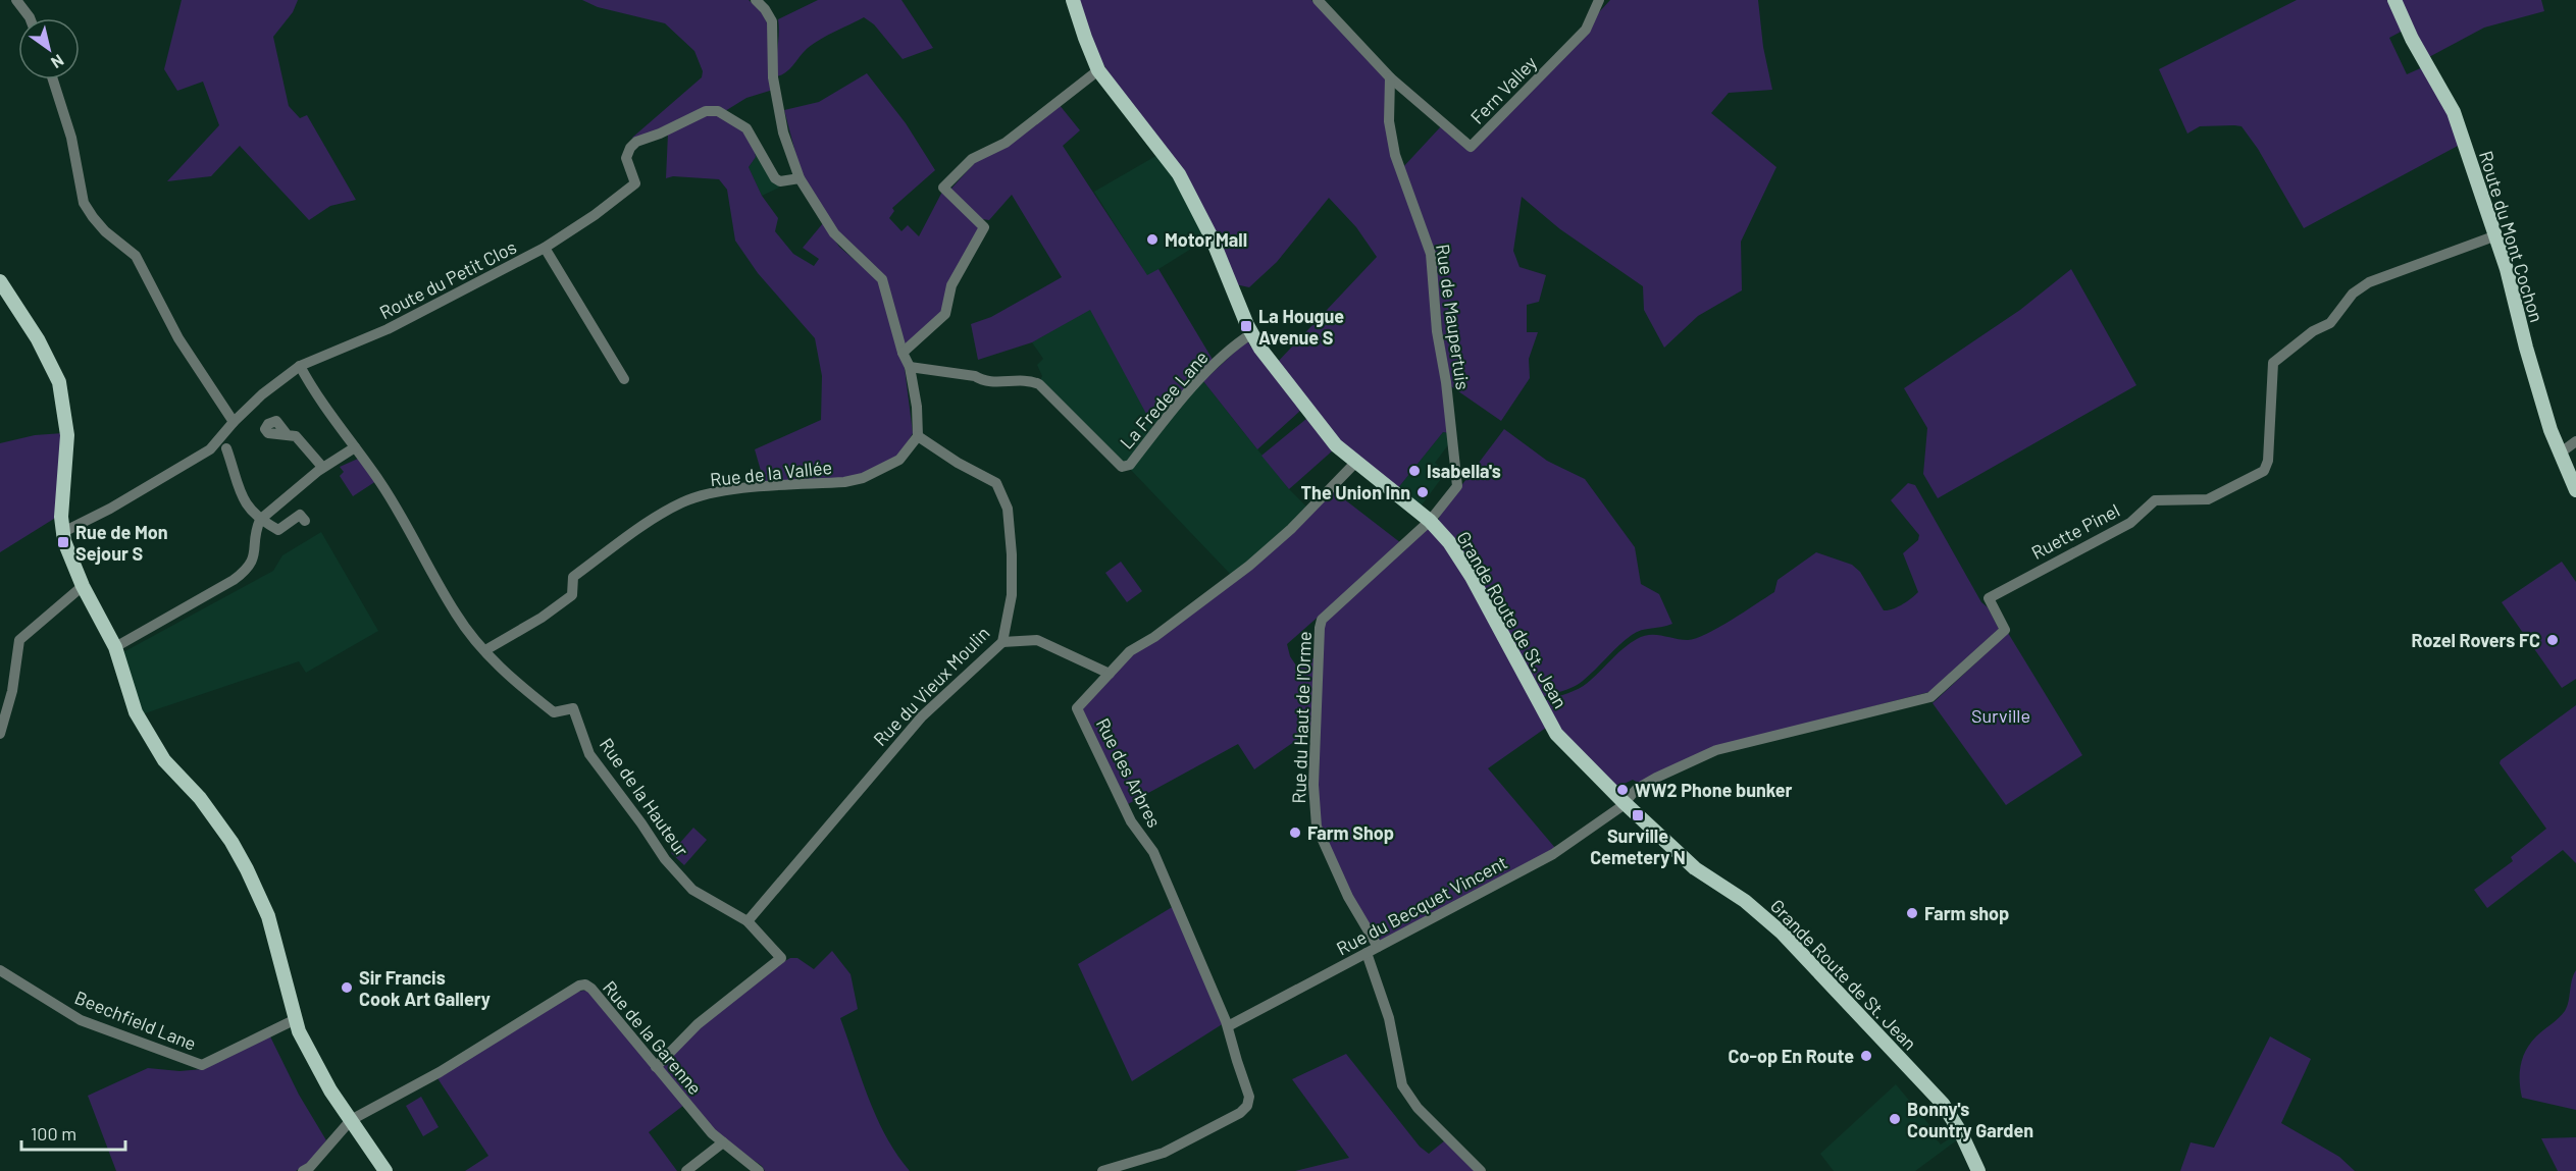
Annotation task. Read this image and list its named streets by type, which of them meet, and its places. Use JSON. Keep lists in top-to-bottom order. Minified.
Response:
{"streets":{"main road":["Route du Mont Cochon","Grande Route de St. Jean"],"street":["Fern Valley","Route du Petit Clos","Rue de Maupertuis","La Fredee Lane","Rue de la Vallée","Ruette Pinel","Rue du Vieux Moulin","Rue du Haut de l'Orme","Rue des Arbres","Rue de la Hauteur","Rue du Becquet Vincent","Beechfield Lane","Rue de la Garenne"]},"crossings":[["Fern Valley","Rue de Maupertuis"],["Route du Mont Cochon","Ruette Pinel"],["Route du Petit Clos","Rue de la Hauteur"],["Rue de Maupertuis","Grande Route de St. Jean"],["Rue de Maupertuis","Rue du Haut de l'Orme"],["La Fredee Lane","Grande Route de St. Jean"],["Rue de la Vallée","Rue du Vieux Moulin"],["Rue de la Vallée","Rue de la Hauteur"],["Ruette Pinel","Grande Route de St. Jean"],["Ruette Pinel","Rue du Becquet Vincent"],["Grande Route de St. Jean","Rue du Haut de l'Orme"],["Grande Route de St. Jean","Rue des Arbres"],["Grande Route de St. Jean","Rue du Becquet Vincent"],["Rue du Vieux Moulin","Rue de la Hauteur"],["Rue du Haut de l'Orme","Rue du Becquet Vincent"],["Rue des Arbres","Rue du Becquet Vincent"],["Rue de la Hauteur","Rue de la Garenne"]],"parks":["Surville"],"places":{"other":["Motor Mall","Isabella's","The Union Inn","Rozel Rovers FC","WW2 Phone bunker","Farm Shop","Farm shop","Sir Francis Cook Art Gallery","Co-op En Route","Bonny's Country Garden"],"transit":["La Hougue Avenue S","Rue de Mon Sejour S","Surville Cemetery N"]},"scale_bar":"100 m","north":"bottom right"}
